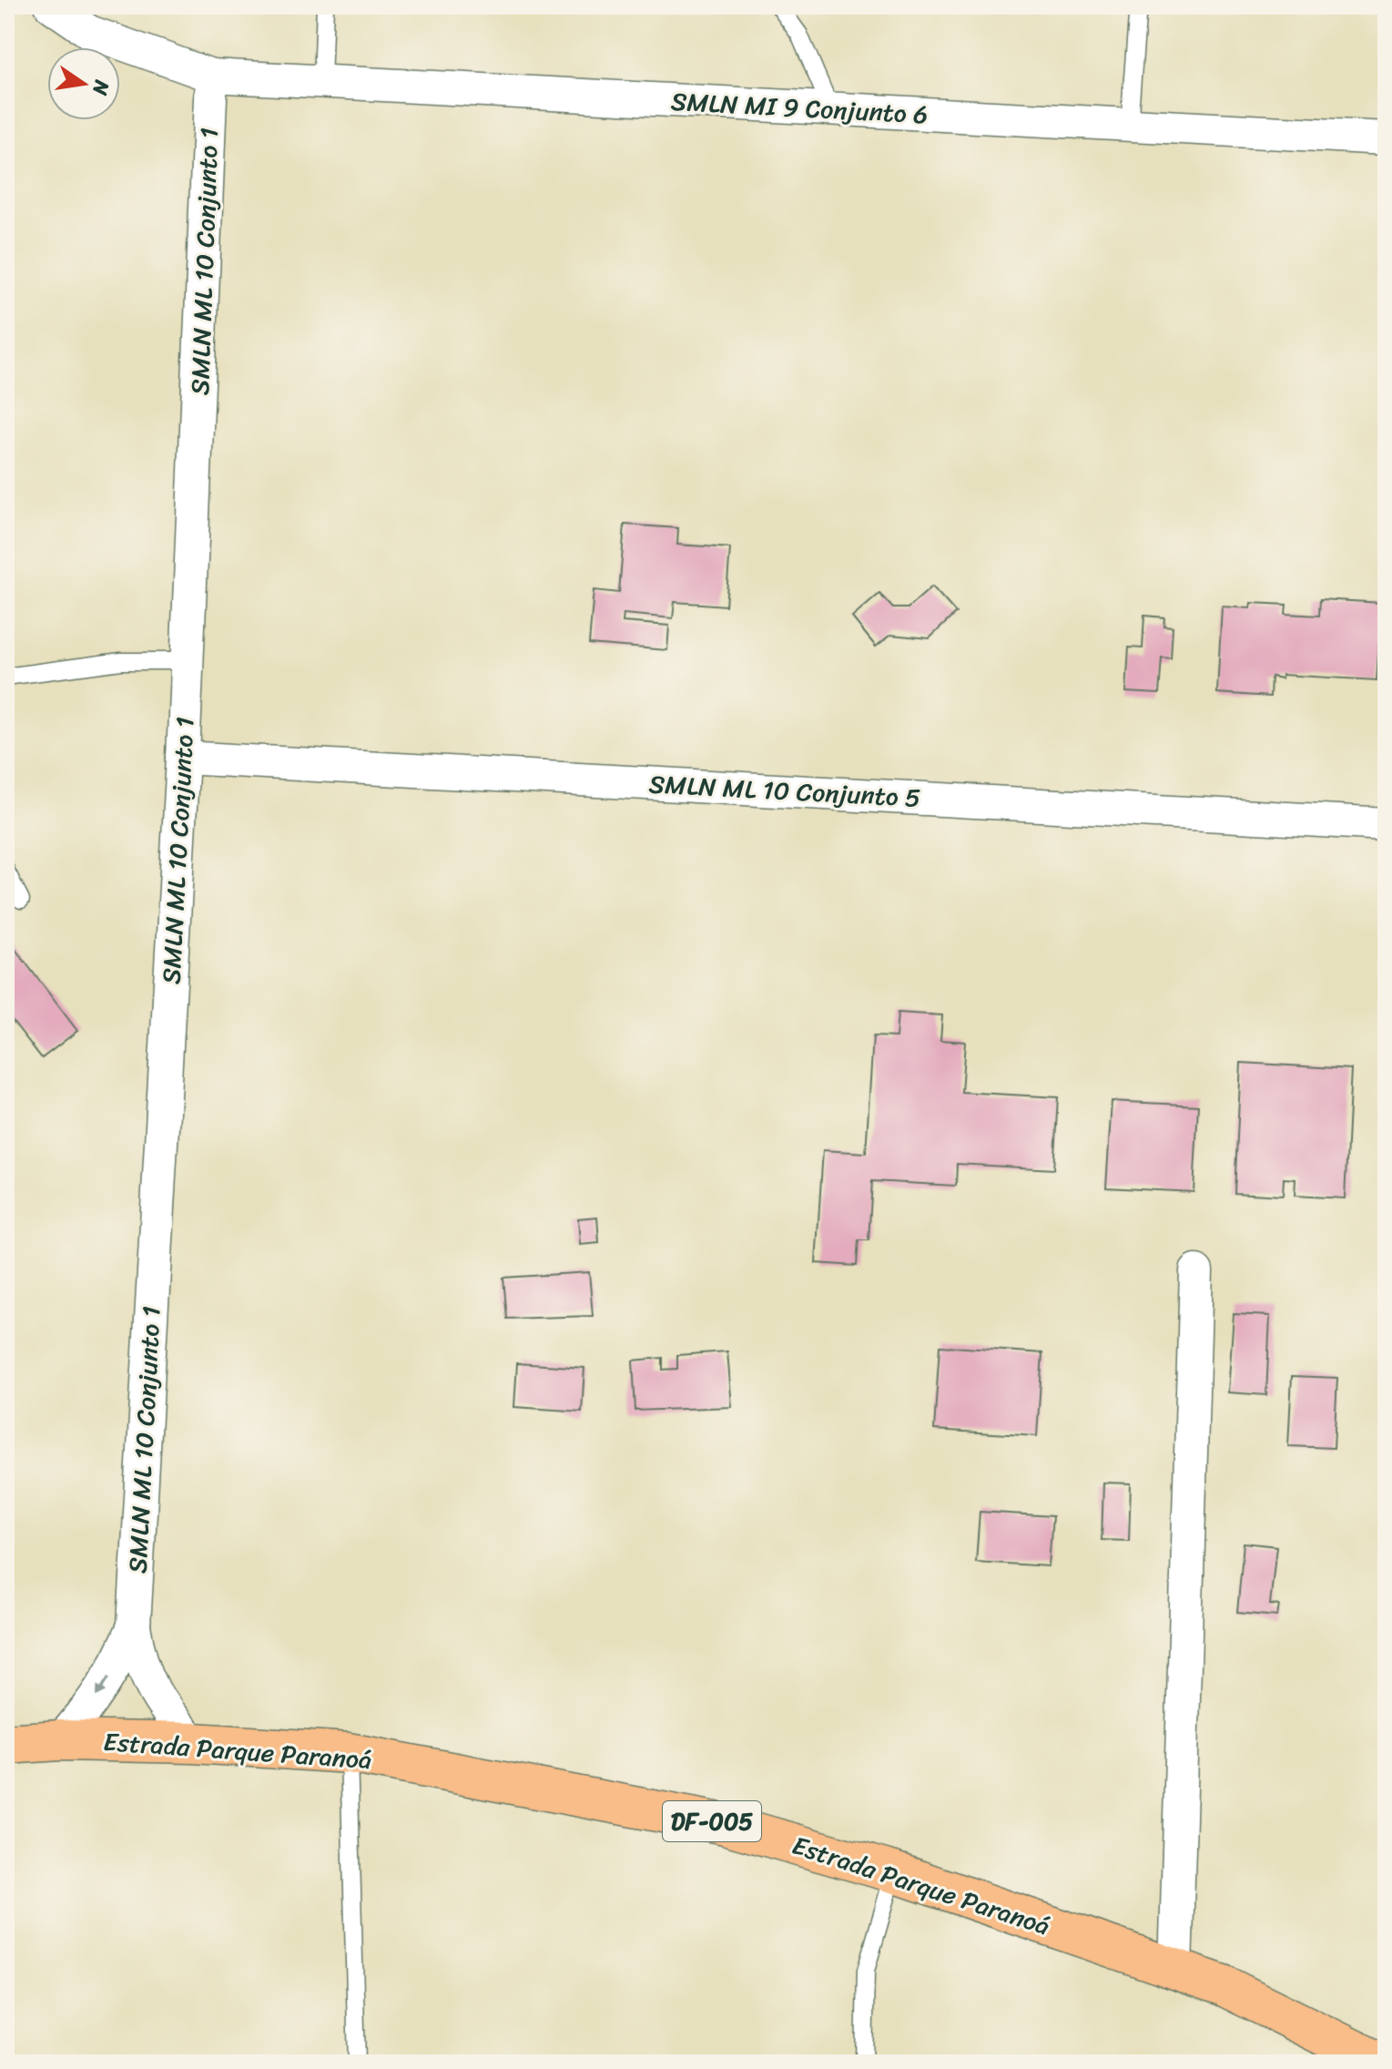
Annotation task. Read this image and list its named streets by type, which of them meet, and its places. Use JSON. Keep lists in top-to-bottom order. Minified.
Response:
{"streets":{"main road":["Estrada Parque Paranoá","DF-005"],"street":["SMLN MI 9 Conjunto 6","SMLN ML 10 Conjunto 1","SMLN ML 10 Conjunto 5"]},"crossings":[["SMLN MI 9 Conjunto 6","SMLN ML 10 Conjunto 1"],["SMLN ML 10 Conjunto 1","SMLN ML 10 Conjunto 5"],["SMLN ML 10 Conjunto 1","Estrada Parque Paranoá"]],"north":"right"}
